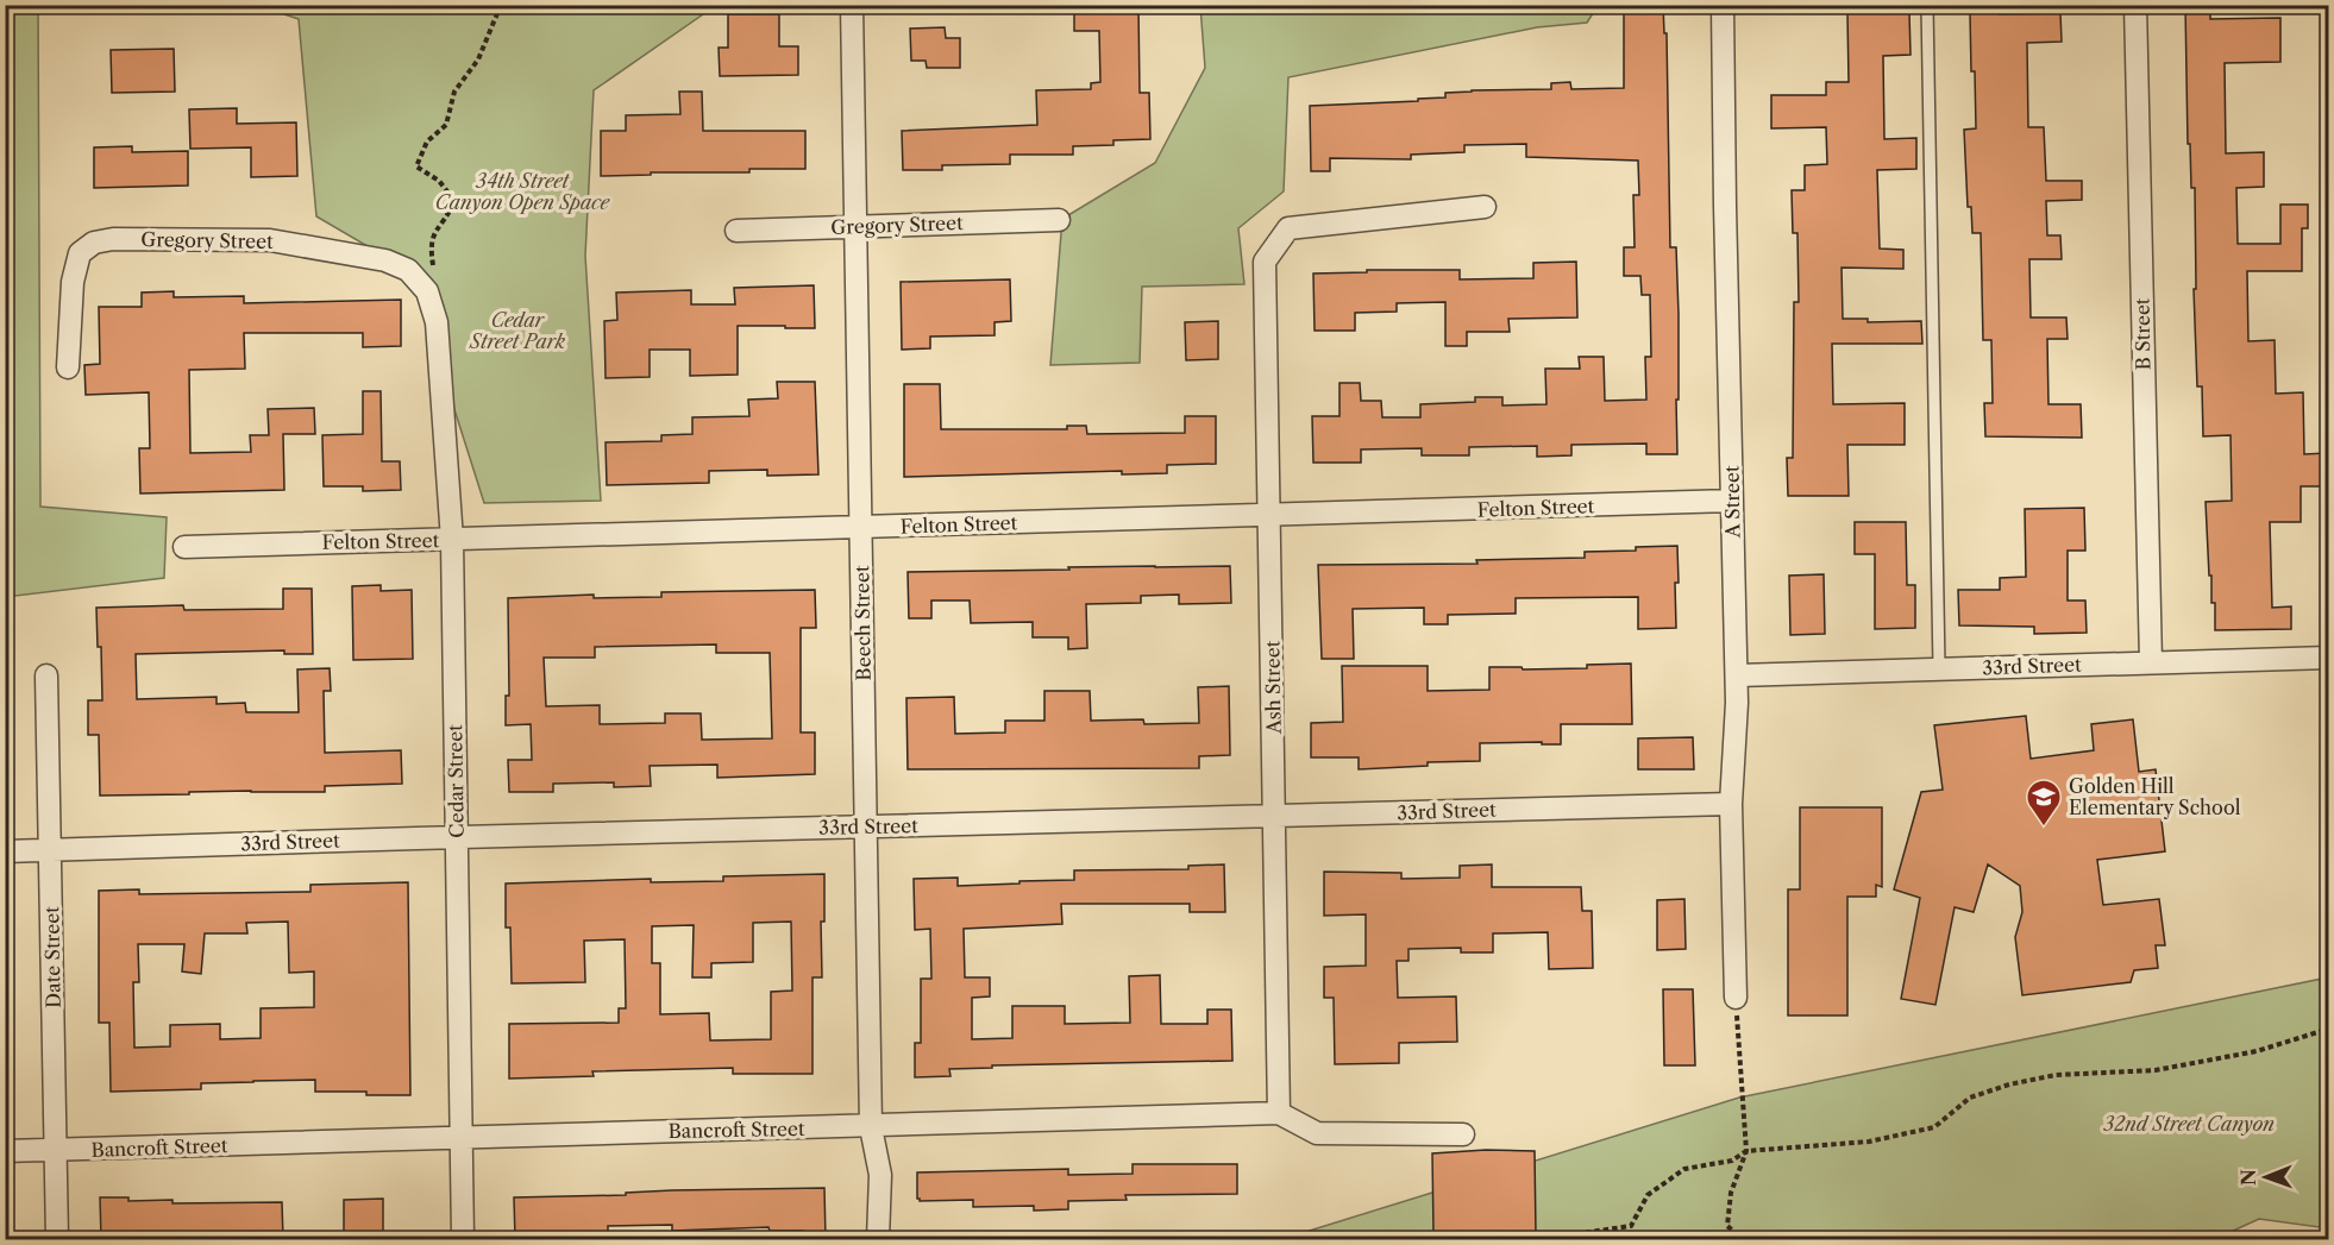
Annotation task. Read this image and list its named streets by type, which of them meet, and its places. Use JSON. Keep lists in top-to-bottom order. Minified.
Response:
{"streets":{"street":["Gregory Street","B Street","A Street","Felton Street","Beech Street","33rd Street","Ash Street","Cedar Street","Date Street","Bancroft Street"]},"crossings":[["Gregory Street","Beech Street"],["Gregory Street","Cedar Street"],["B Street","33rd Street"],["A Street","Felton Street"],["A Street","33rd Street"],["Felton Street","Beech Street"],["Felton Street","Ash Street"],["Felton Street","Cedar Street"],["Beech Street","33rd Street"],["Beech Street","Bancroft Street"],["33rd Street","Ash Street"],["33rd Street","Cedar Street"],["33rd Street","Date Street"],["Ash Street","Bancroft Street"],["Cedar Street","Bancroft Street"],["Date Street","Bancroft Street"]],"parks":["34th Street Canyon Open Space","Cedar Street Park","32nd Street Canyon"],"places":{"school or university":["Golden Hill Elementary School"]},"north":"left"}
